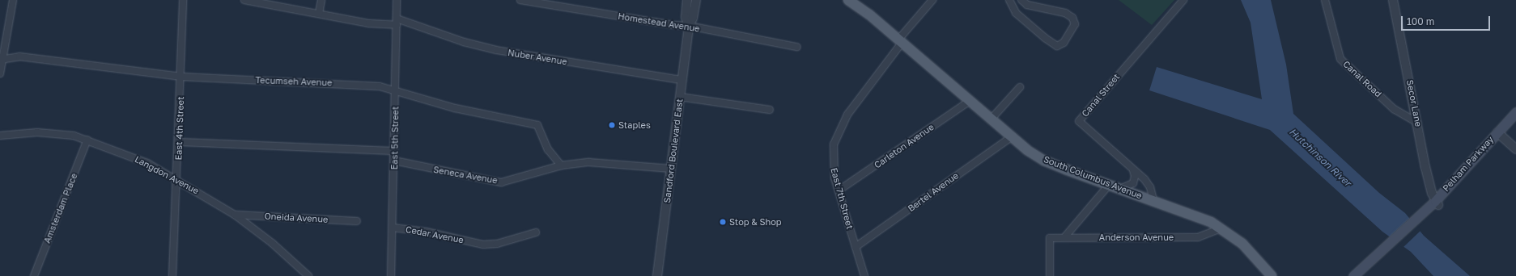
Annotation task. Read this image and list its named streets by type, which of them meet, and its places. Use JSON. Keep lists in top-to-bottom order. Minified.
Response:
{"streets":{"main road":["Pelham Parkway","South Columbus Avenue"],"street":["Homestead Avenue","Nuber Avenue","Canal Road","Tecumseh Avenue","Canal Street","Secor Lane","East 4th Street","East 5th Street","Carleton Avenue","Sandford Boulevard East","Langdon Avenue","Seneca Avenue","Bertel Avenue","East 7th Street","Amsterdam Place","Oneida Avenue","Cedar Avenue","Anderson Avenue"]},"crossings":[["Homestead Avenue","Sandford Boulevard East"],["Nuber Avenue","East 5th Street"],["Nuber Avenue","Sandford Boulevard East"],["Canal Road","Secor Lane"],["Tecumseh Avenue","East 4th Street"],["Tecumseh Avenue","East 5th Street"],["Tecumseh Avenue","Seneca Avenue"],["Canal Street","South Columbus Avenue"],["Secor Lane","Pelham Parkway"],["East 4th Street","Langdon Avenue"],["East 5th Street","Seneca Avenue"],["East 5th Street","Cedar Avenue"],["Carleton Avenue","South Columbus Avenue"],["Carleton Avenue","East 7th Street"],["Sandford Boulevard East","Seneca Avenue"],["Langdon Avenue","Amsterdam Place"],["Langdon Avenue","Oneida Avenue"],["South Columbus Avenue","Bertel Avenue"],["South Columbus Avenue","East 7th Street"],["South Columbus Avenue","Anderson Avenue"],["Bertel Avenue","East 7th Street"]],"water":["Hutchinson River"],"places":["Staples","Stop & Shop"],"scale_bar":"100 m"}
